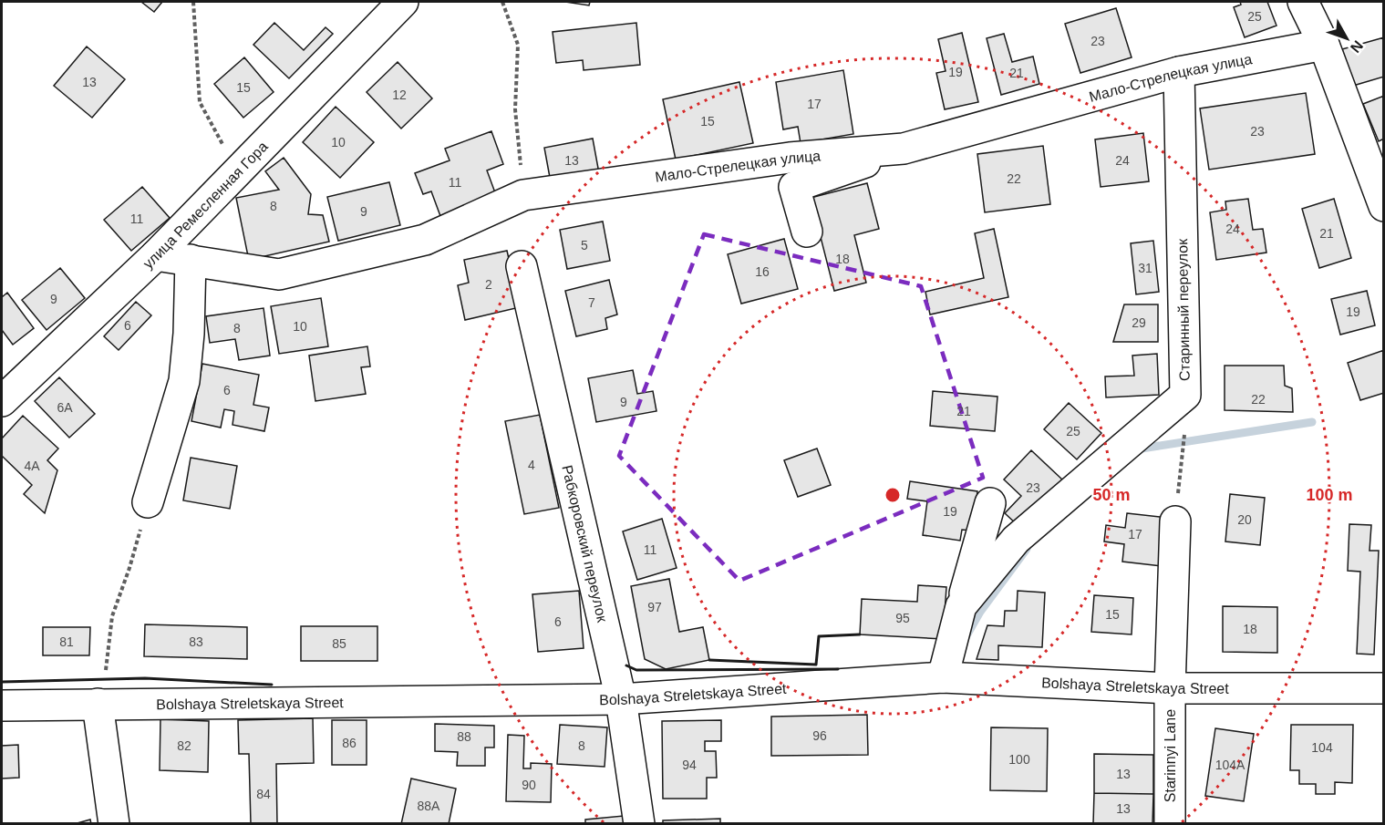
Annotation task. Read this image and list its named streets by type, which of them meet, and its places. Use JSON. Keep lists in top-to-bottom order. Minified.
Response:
{"streets":{"street":["Мало-Стрелецкая улица","улица Ремесленная Гора","Старинный переулок","Рабкоровский переулок","Bolshaya Streletskaya Street","Starinnyi Lane"]},"crossings":[["Мало-Стрелецкая улица","улица Ремесленная Гора"],["Мало-Стрелецкая улица","Старинный переулок"],["Старинный переулок","Bolshaya Streletskaya Street"],["Рабкоровский переулок","Bolshaya Streletskaya Street"],["Bolshaya Streletskaya Street","Starinnyi Lane"]],"house_numbers":["25","23","19","21","13","15","12","17","15","23","10","13","24","22","11","8","9","11","24","21","5","18","31","16","2","9","7","19","29","6","10","8","6","22","9","6А","21","25","4","4А","23","19","20","17","11","97","15","95","6","18","81","83","85","96","88","86","82","8","104","100","94","104А","13","90","84","88А","13"],"north":"bottom right","rings":["50 m","100 m"]}
